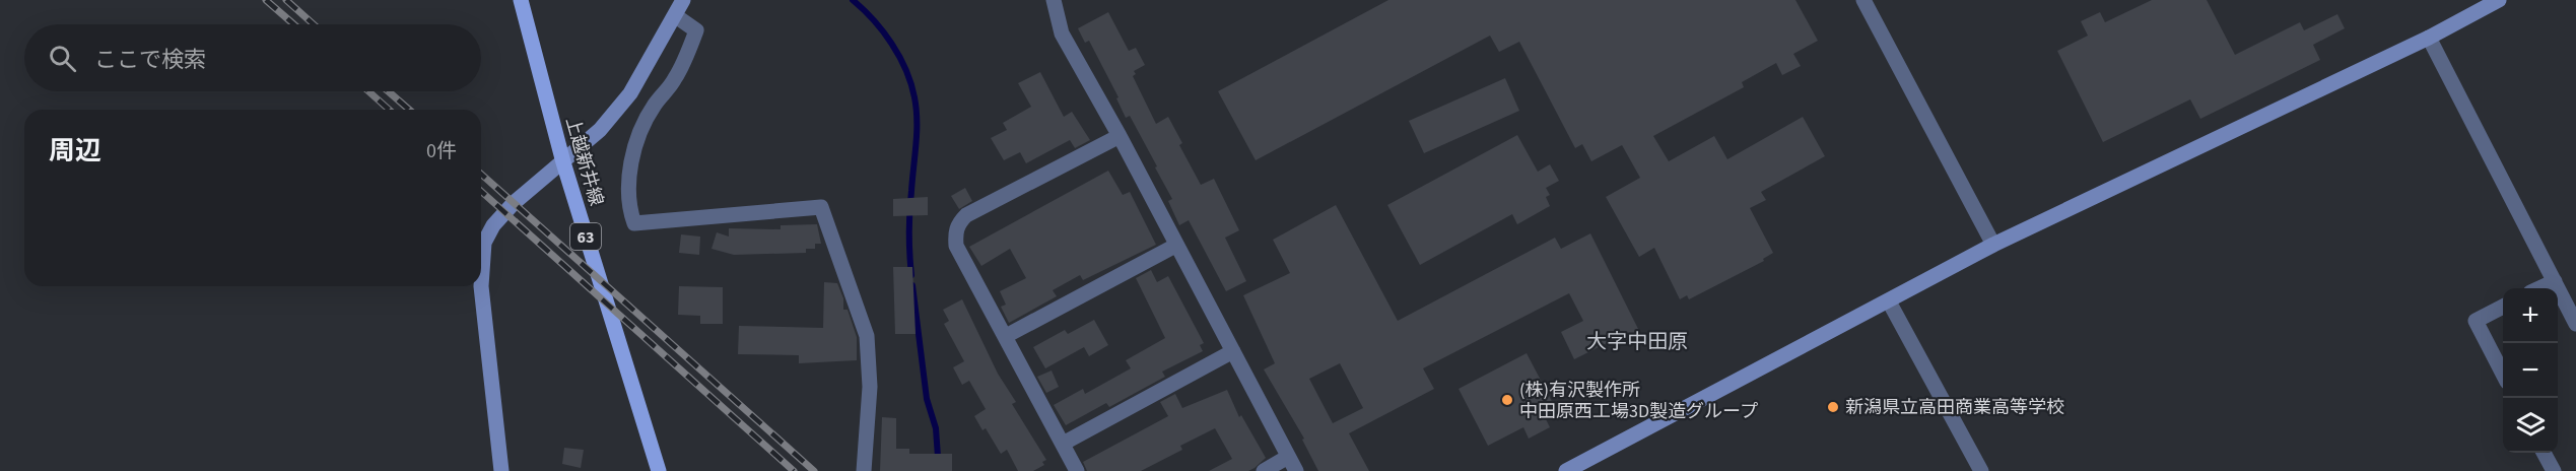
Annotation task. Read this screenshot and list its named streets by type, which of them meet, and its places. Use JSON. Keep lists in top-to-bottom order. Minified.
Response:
{"streets":{"main road":["上越新井線","63"]},"districts":["大字中田原"],"places":["(株)有沢製作所 中田原西工場3D製造グループ","新潟県立高田商業高等学校"],"page":{"search":"ここで検索","heading":["周辺","0件"],"map_buttons":["+","−"]}}
